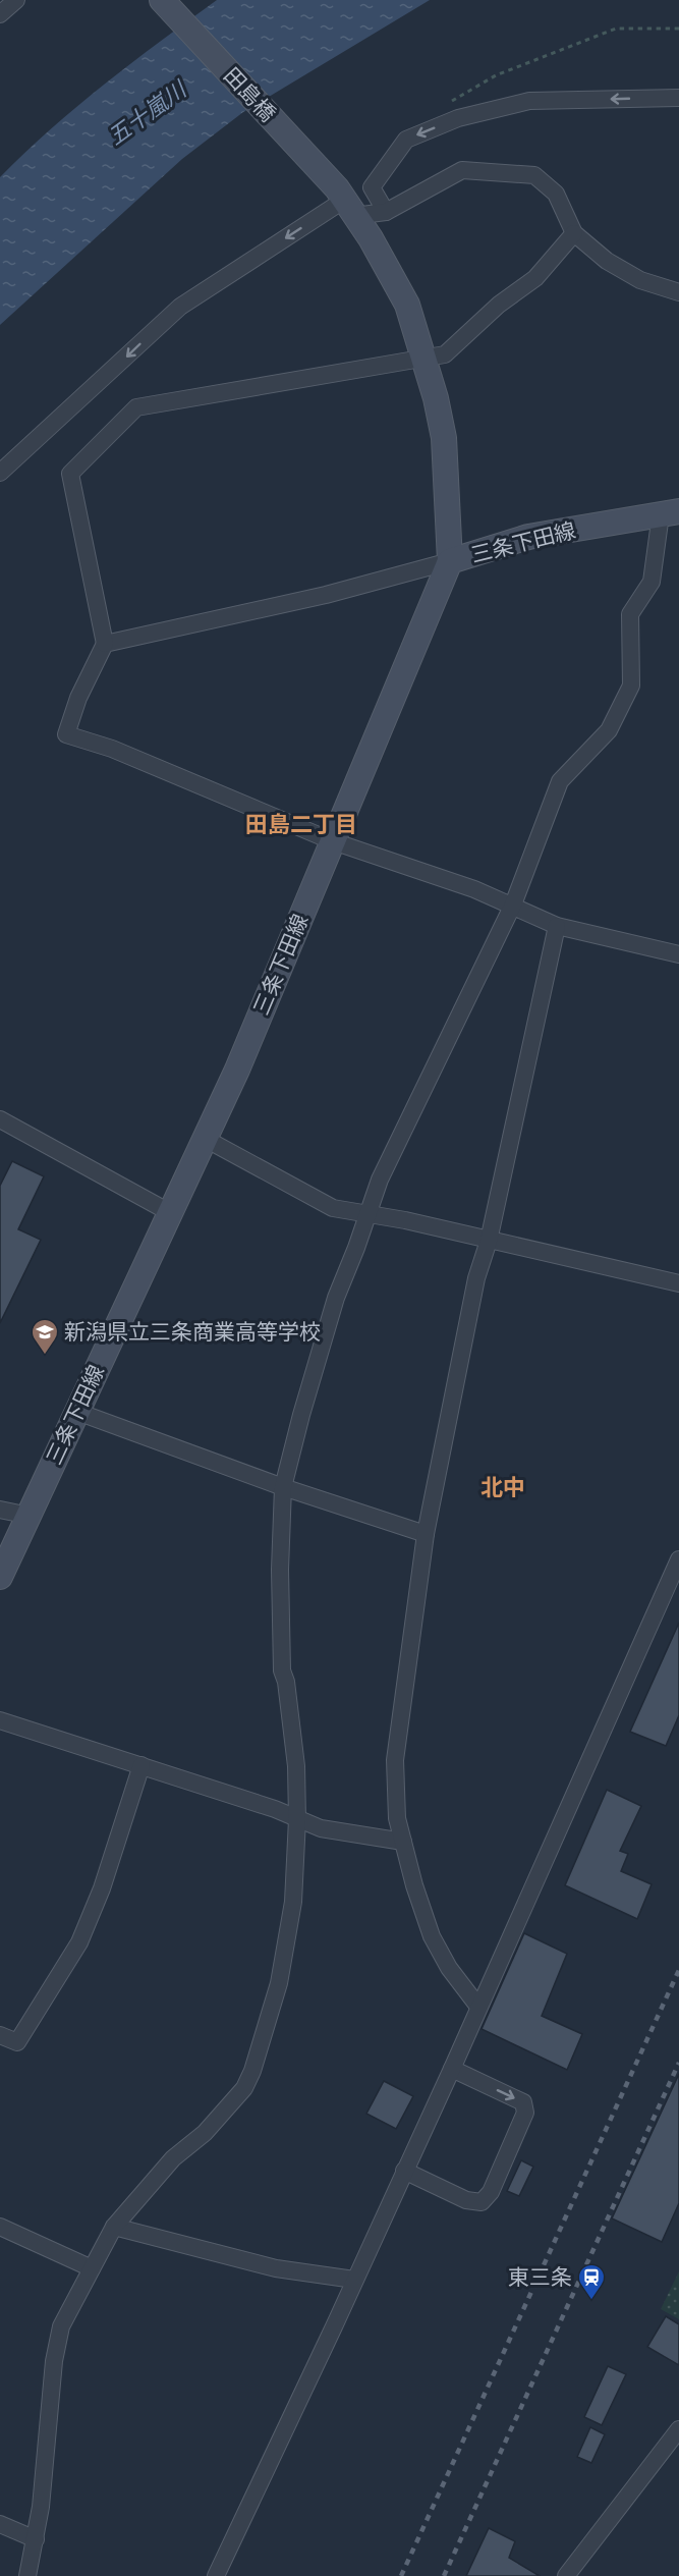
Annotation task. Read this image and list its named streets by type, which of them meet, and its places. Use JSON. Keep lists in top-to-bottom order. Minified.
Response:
{"streets":{"main road":["田島橋","三条下田線"]},"crossings":[["田島橋","三条下田線"]],"districts":["田島二丁目","北中"],"water":["五十嵐川"],"places":{"school or university":["新潟県立三条商業高等学校"],"station":["東三条"]}}
